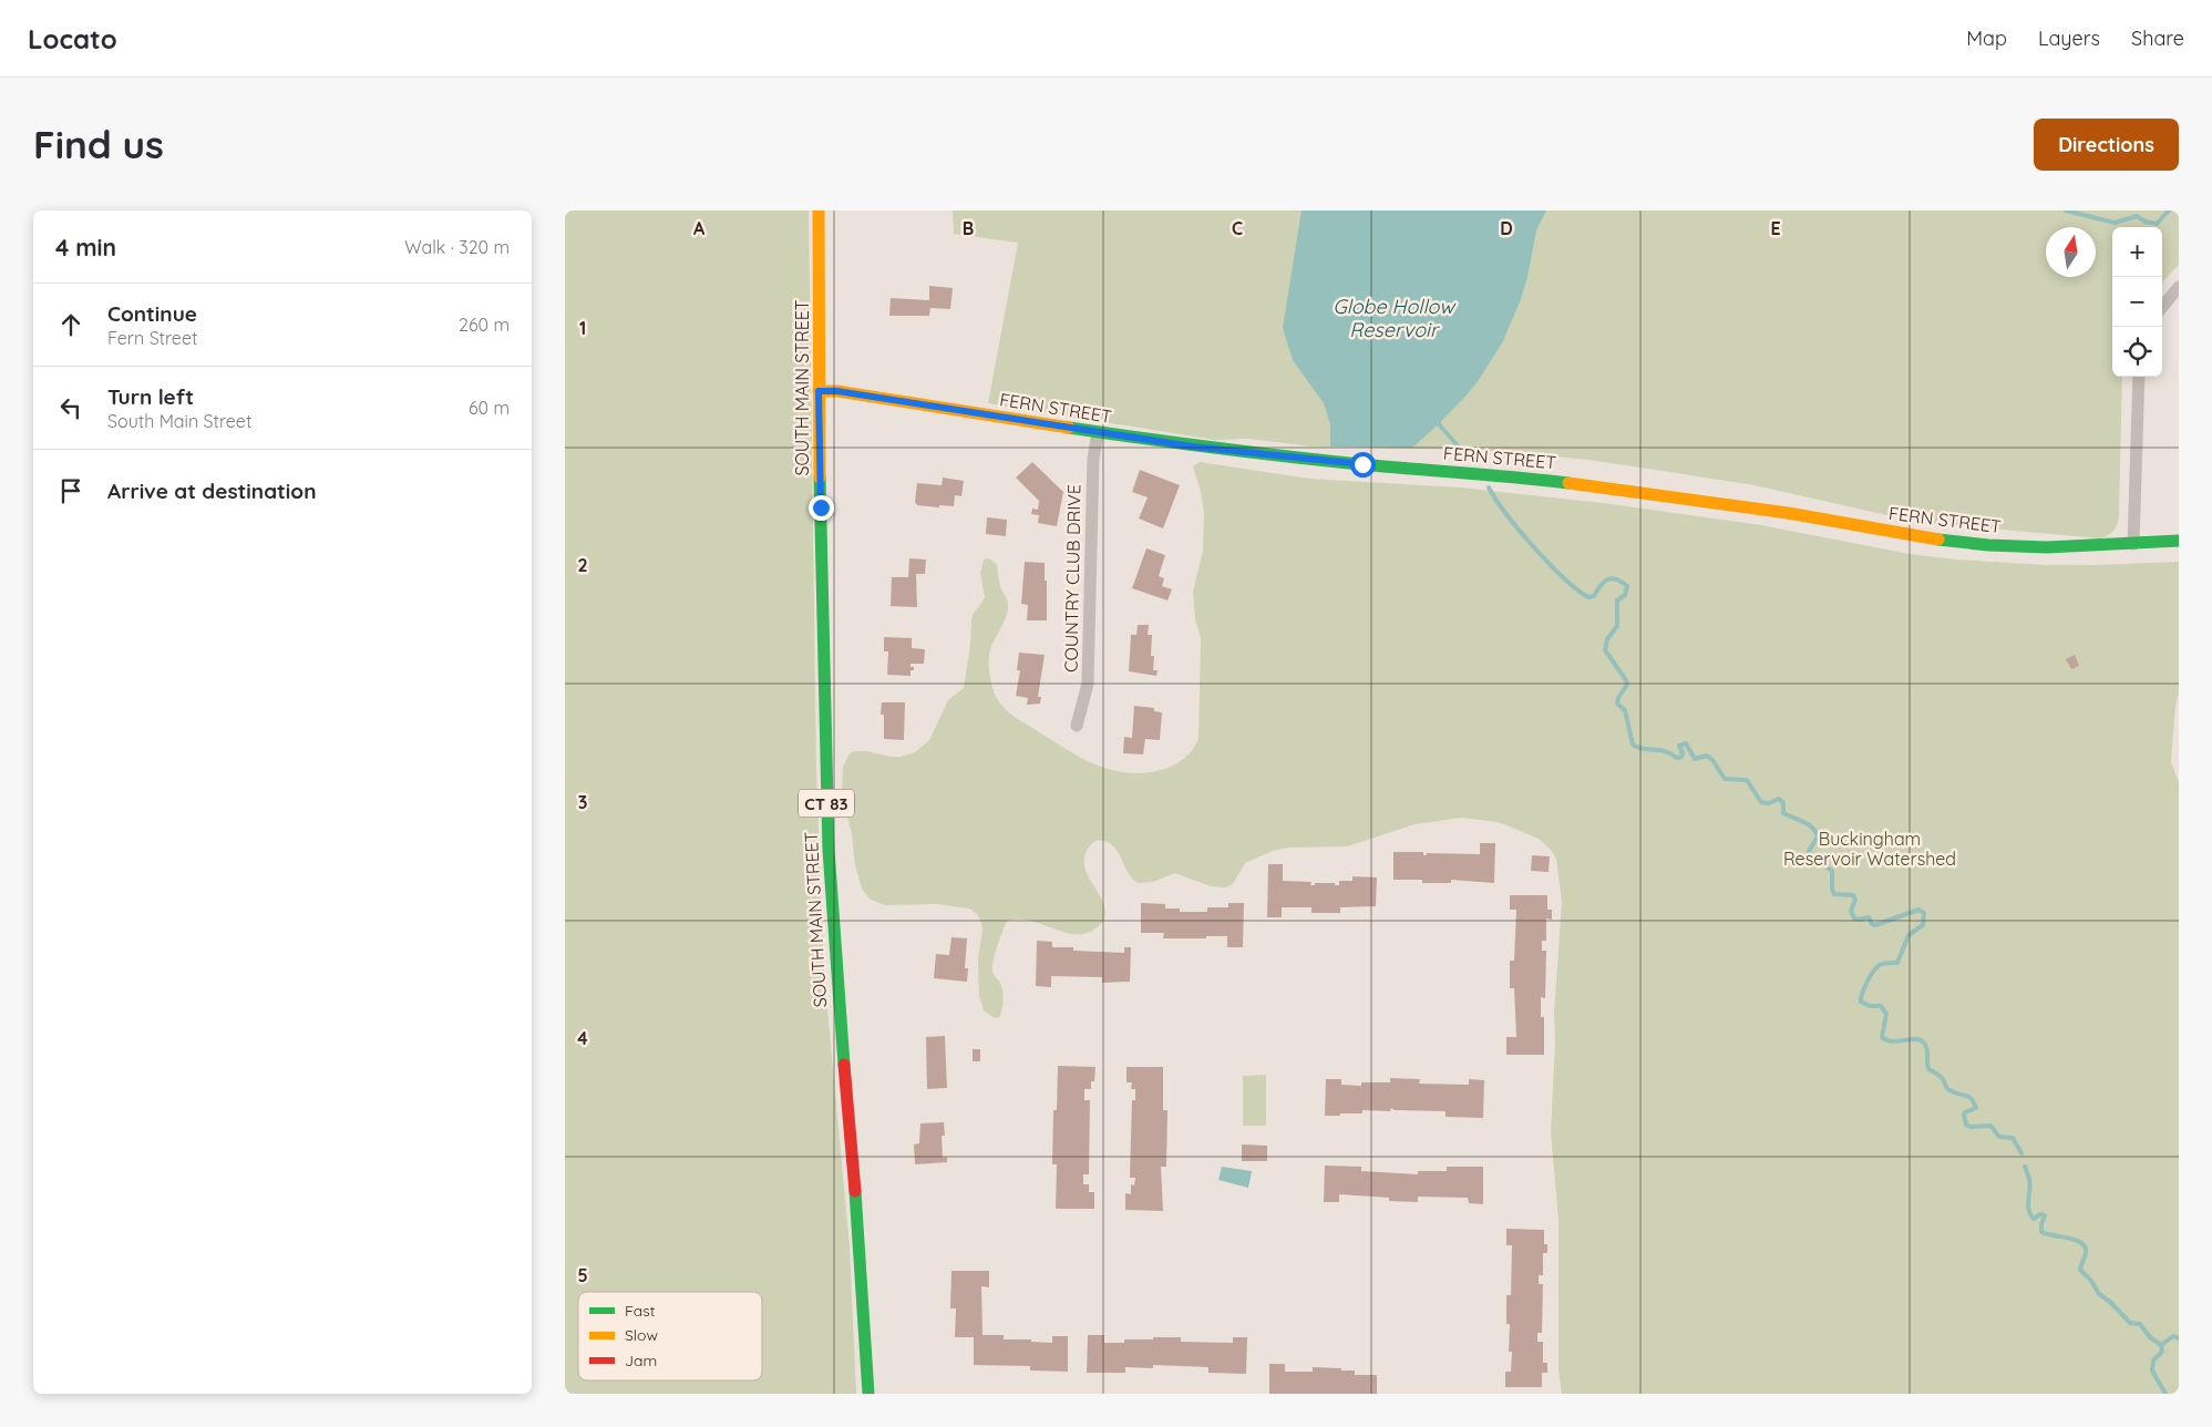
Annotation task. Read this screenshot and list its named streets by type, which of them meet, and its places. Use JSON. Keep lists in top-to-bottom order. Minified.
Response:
{"streets":{"street":["SOUTH MAIN STREET","FERN STREET","COUNTRY CLUB DRIVE","CT 83"]},"crossings":[["SOUTH MAIN STREET","FERN STREET"],["FERN STREET","COUNTRY CLUB DRIVE"]],"water":["Globe Hollow Reservoir"],"parks":["Buckingham Reservoir Watershed"],"legend":["Fast","Slow","Jam"],"north":"top","page":{"header":"Locato","nav":["Map","Layers","Share"],"buttons":"Directions","title":"Find us","heading":["4 min","Walk · 320 m"],"map_buttons":["+","−"],"list":[["Continue","Fern Street","260 m"],["Turn left","South Main Street","60 m"],"Arrive at destination"]},"grid":{"columns":["A","B","C","D","E"],"rows":["1","2","3","4","5"]}}
